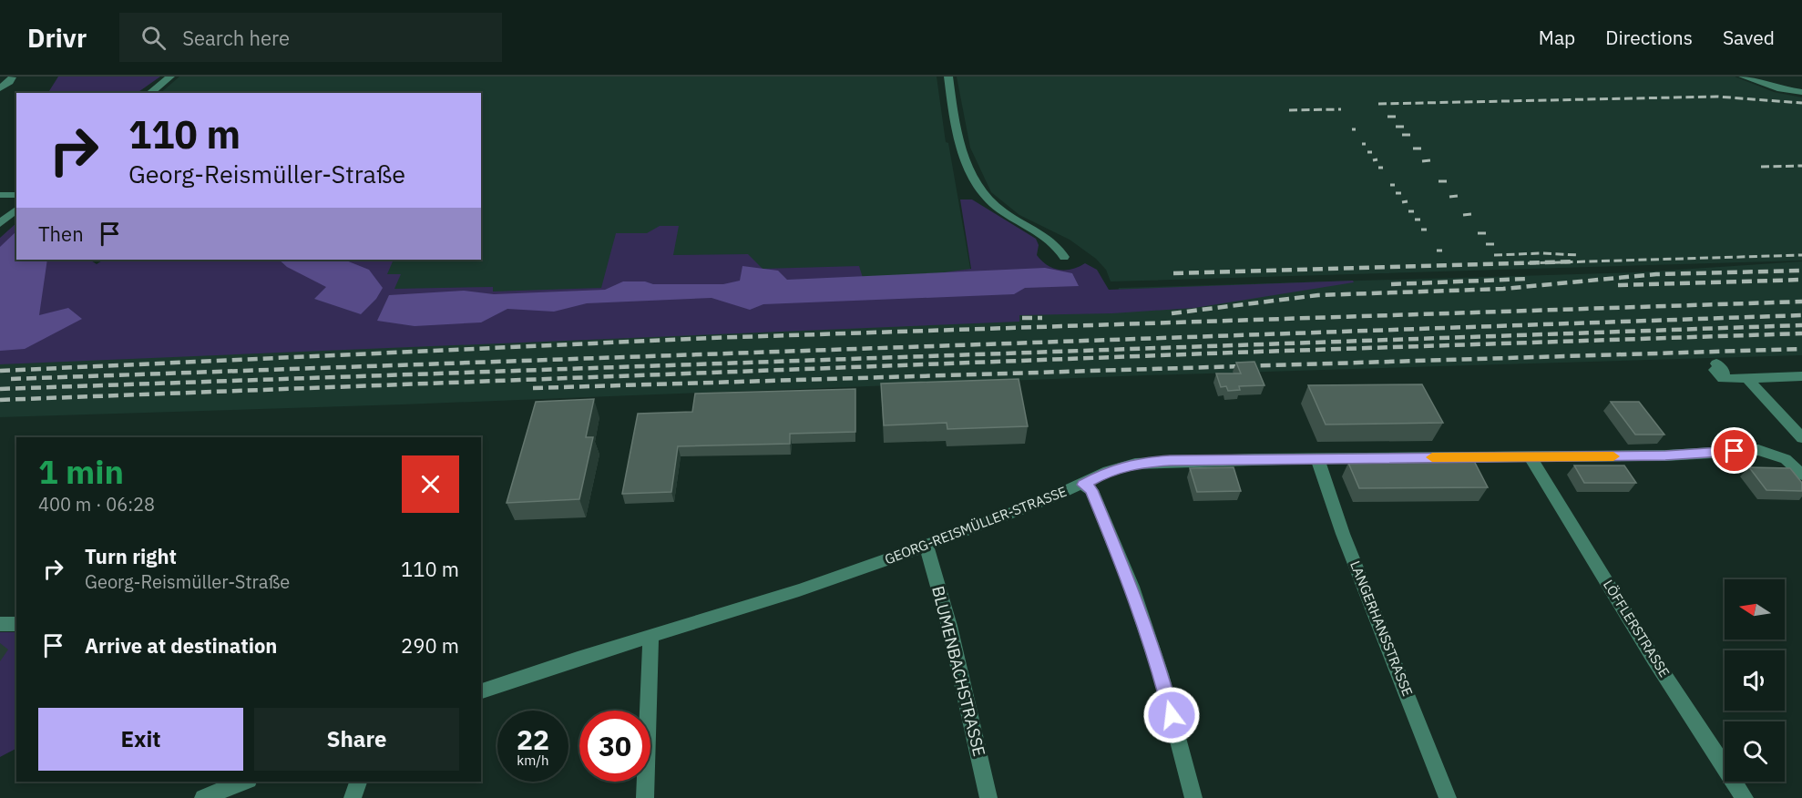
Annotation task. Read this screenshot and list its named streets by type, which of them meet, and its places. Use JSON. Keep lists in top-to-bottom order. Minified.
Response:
{"streets":{"street":["GEORG-REISMÜLLER-STRASSE","LANGERHANSSTRASSE","LÖFFLERSTRASSE","BLUMENBACHSTRASSE"]},"crossings":[["GEORG-REISMÜLLER-STRASSE","LANGERHANSSTRASSE"],["GEORG-REISMÜLLER-STRASSE","LÖFFLERSTRASSE"],["GEORG-REISMÜLLER-STRASSE","BLUMENBACHSTRASSE"]],"north":"left","page":{"header":"Drivr","search":"Search here","nav":["Map","Directions","Saved"],"turn":["110 m","Georg-Reismüller-Straße"],"then":"Then","heading":["1 min","400 m · 06:28"],"list":[{"name":"Turn right","note":"Georg-Reismüller-Straße","value":"110 m"},{"name":"Arrive at destination","value":"290 m"}],"buttons":["Exit","Share"],"speed":"22 km/h","limit":"30"}}
